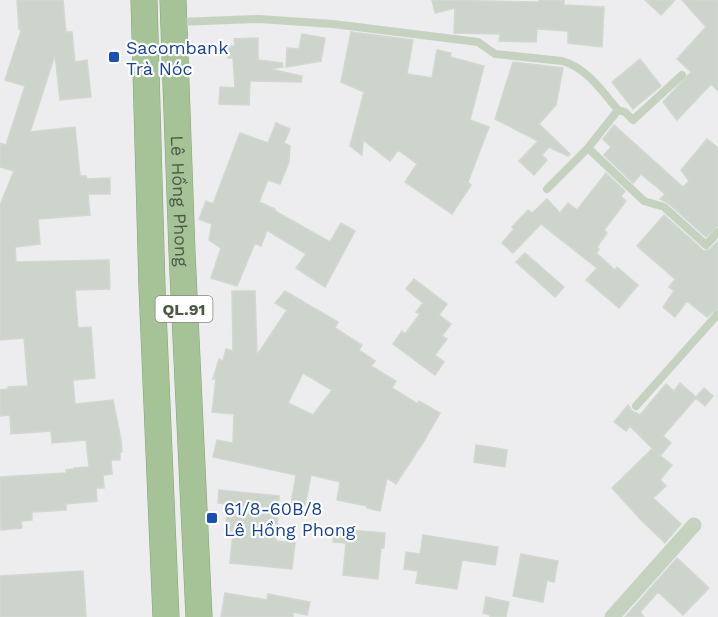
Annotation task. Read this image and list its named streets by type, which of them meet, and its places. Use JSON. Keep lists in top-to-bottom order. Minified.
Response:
{"streets":{"highway":["Lê Hồng Phong","QL.91"]},"places":{"transit":["Sacombank Trà Nóc","61/8-60B/8 Lê Hồng Phong"]}}
